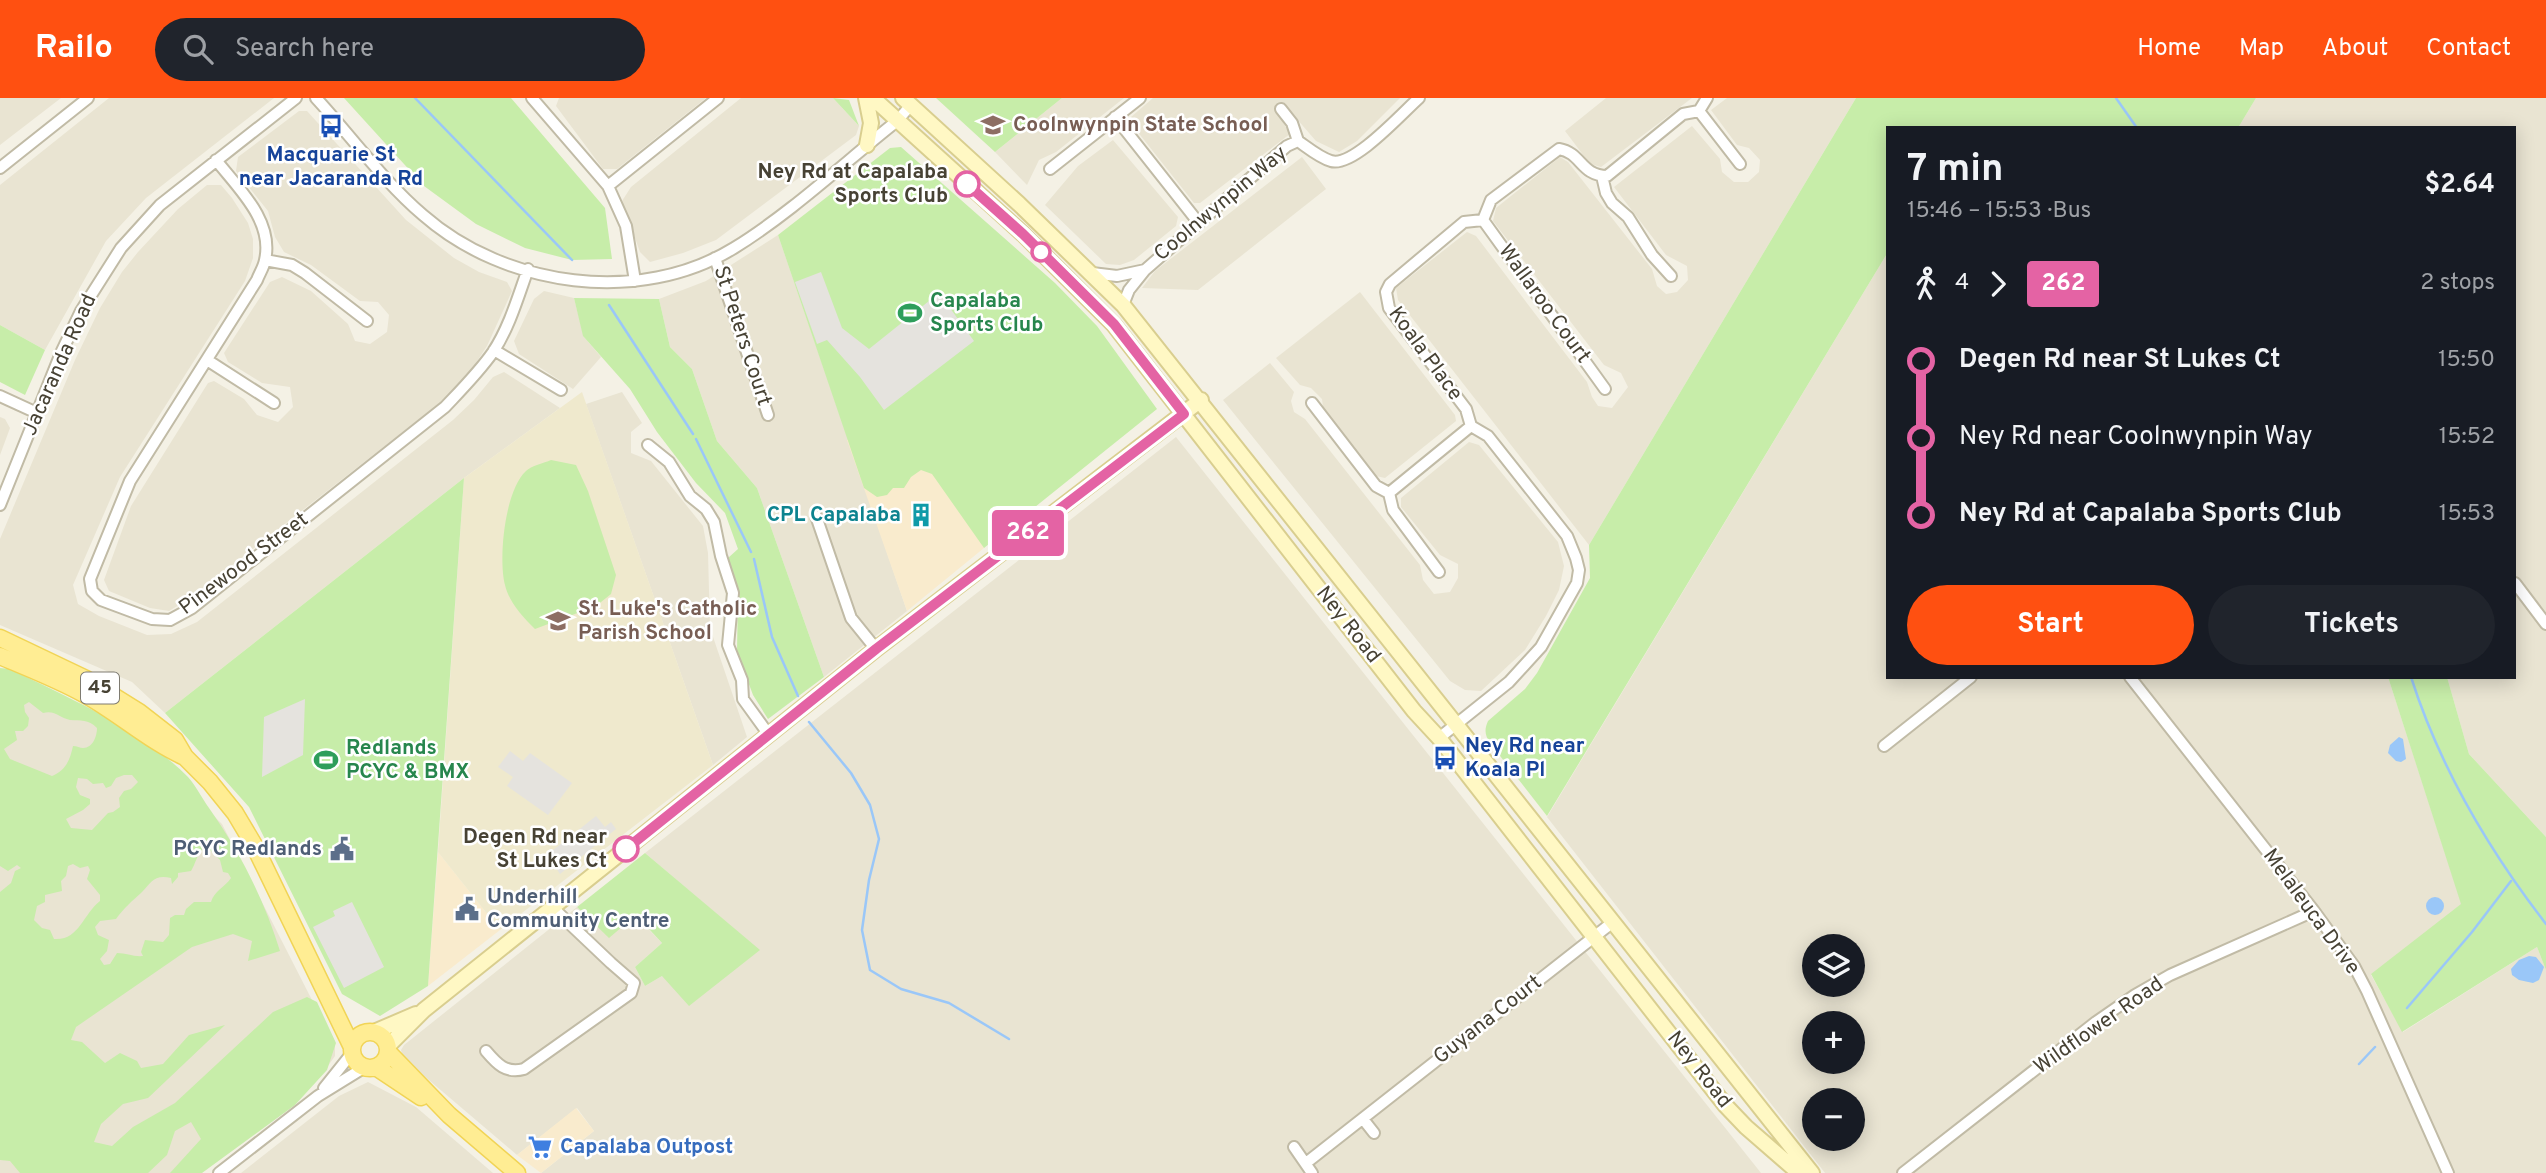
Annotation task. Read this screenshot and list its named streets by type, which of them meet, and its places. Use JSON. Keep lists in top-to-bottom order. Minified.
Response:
{"streets":{"main road":["Ney Road","45"],"street":["Coolnwynpin Way","Wallaroo Court","St Peters Court","Koala Place","Jacaranda Road","Pinewood Street","Melaleuca Drive","Guyana Court","Wildflower Road"]},"crossings":[["Coolnwynpin Way","Ney Road"],["Wallaroo Court","Koala Place"],["Koala Place","Ney Road"],["Ney Road","Guyana Court"],["Melaleuca Drive","Wildflower Road"]],"places":{"school or university":["Coolnwynpin State School","St. Luke's Catholic Parish School"],"bus stop":["Macquarie St near Jacaranda Rd","Ney Rd near Koala Pl"],"other":["Ney Rd at Capalaba Sports Club","Degen Rd near St Lukes Ct"],"sports":["Capalaba Sports Club","Redlands PCYC & BMX"],"building":["CPL Capalaba"],"public building":["PCYC Redlands","Underhill Community Centre"],"supermarket":["Capalaba Outpost"]},"lines":["bus line 262"],"page":{"header":"Railo","search":"Search here","nav":["Home","Map","About","Contact"],"on_map":"262","heading":["7 min","15:46 – 15:53 · Bus","$2.64"],"legs":["4","262","2 stops"],"list":[{"name":"Degen Rd near St Lukes Ct","value":"15:50"},{"name":"Ney Rd near Coolnwynpin Way","value":"15:52"},{"name":"Ney Rd at Capalaba Sports Club","value":"15:53"}],"buttons":["Start","Tickets"],"map_buttons":["+","−"]}}
